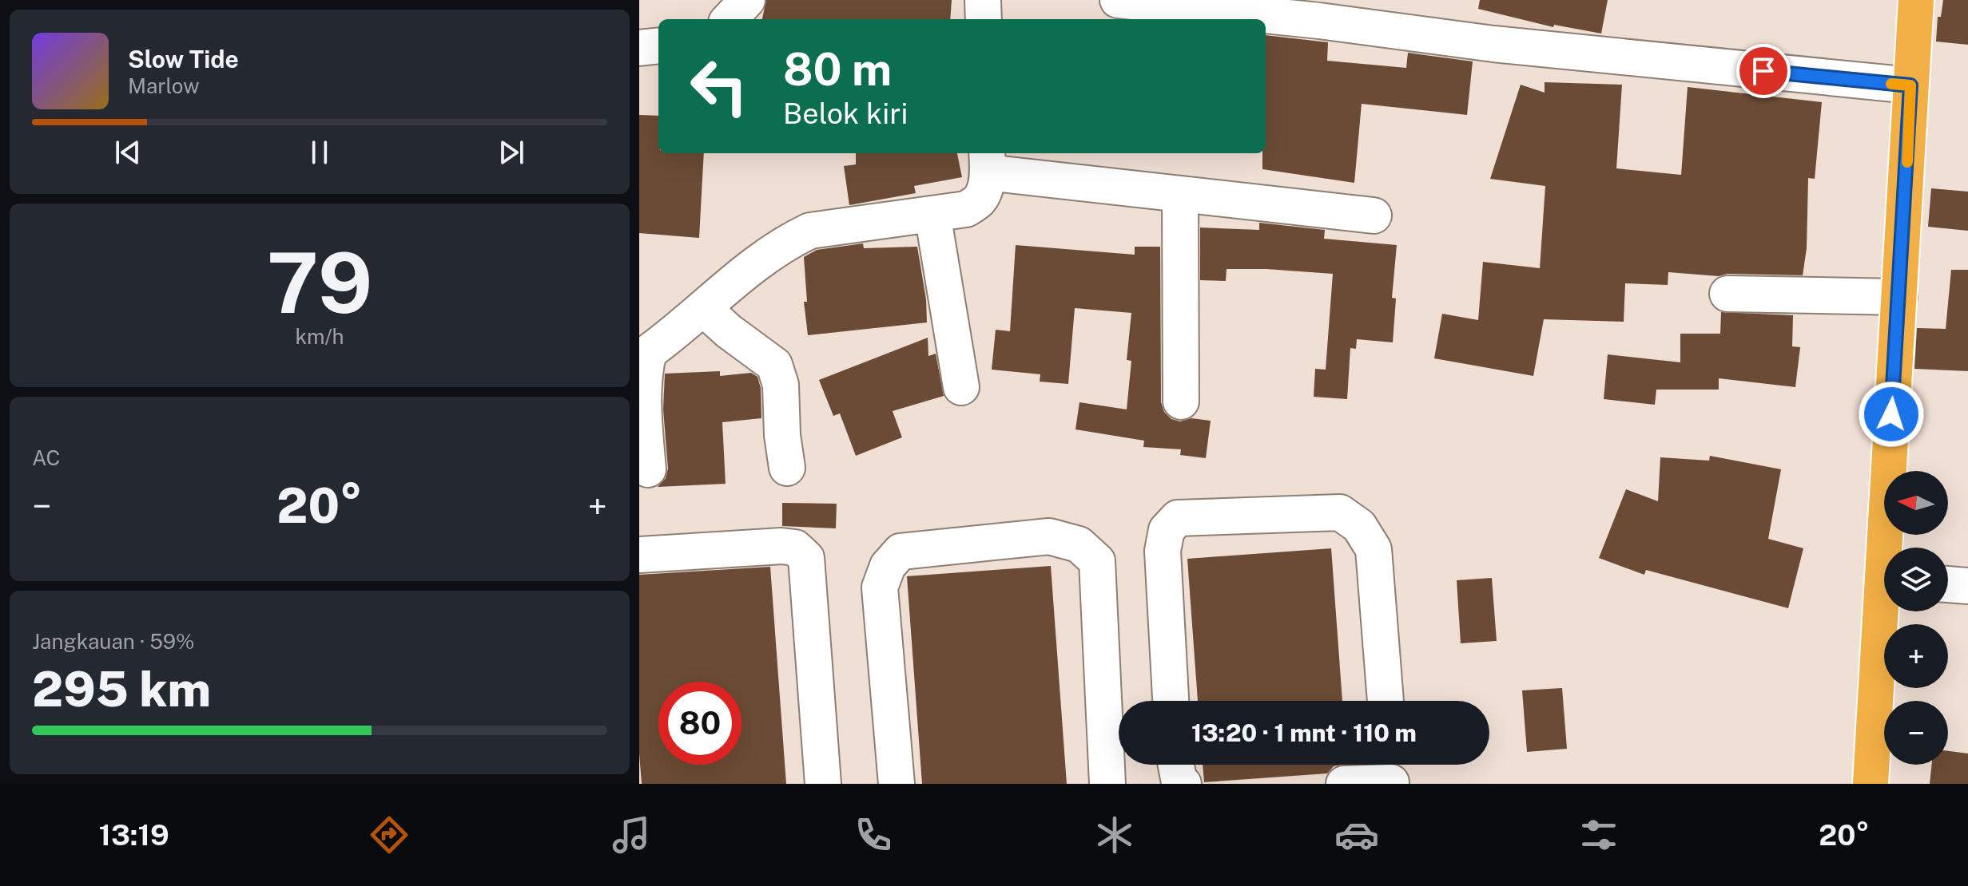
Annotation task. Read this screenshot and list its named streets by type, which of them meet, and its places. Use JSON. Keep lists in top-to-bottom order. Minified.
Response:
{"north":"left","page":{"turn":["80 m","Belok kiri"],"song":["Slow Tide","Marlow"],"tile":[["79","km/h"],"AC",["Jangkauan · 59%","295 km"]],"map_buttons":["+","−"],"heat":["−","20°","+"],"limit":"80","trip":"13:20 · 1 mnt · 110 m","tabs":["13:19","20°"]}}
